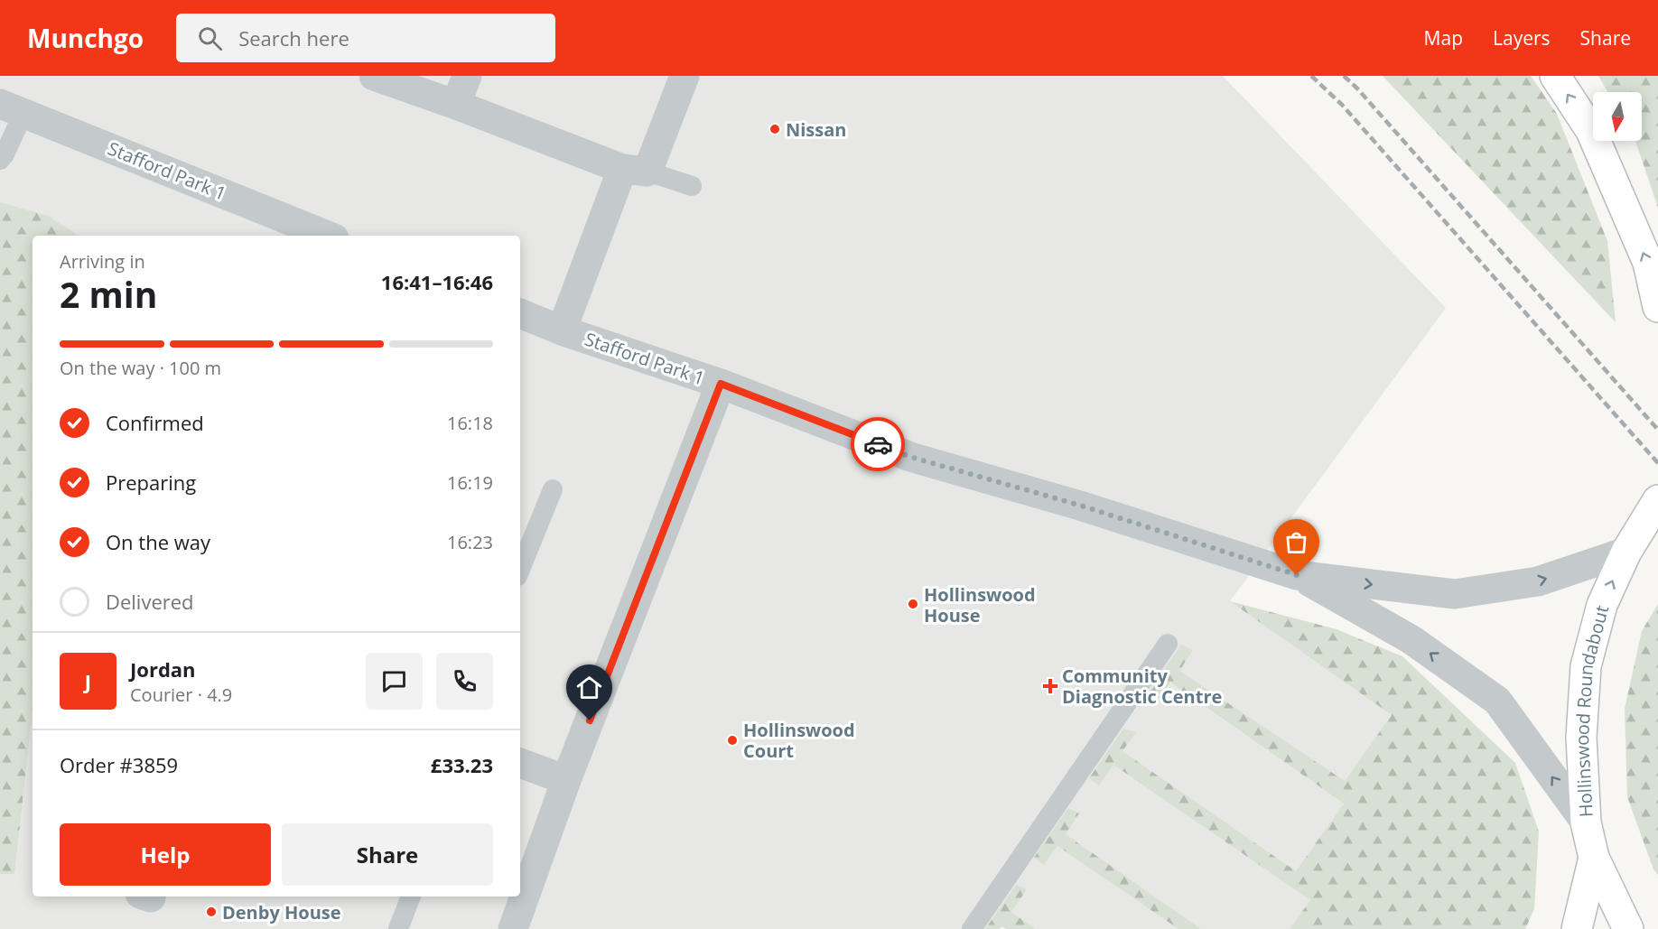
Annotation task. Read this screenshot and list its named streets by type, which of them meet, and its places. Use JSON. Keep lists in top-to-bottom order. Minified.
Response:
{"streets":{"main road":["Hollinswood Roundabout"],"street":["Stafford Park 1"]},"one_way":["Hollinswood Roundabout"],"places":{"other":["Nissan","Hollinswood House","Hollinswood Court","Denby House"],"health":["Community Diagnostic Centre"]},"north":"bottom","page":{"header":"Munchgo","search":"Search here","nav":["Map","Layers","Share"],"heading":["2 min","Arriving in","16:41–16:46"],"panel":["Jordan","Courier · 4.9","Order #3859","£33.23"],"bar":"On the way · 100 m","list":[["Confirmed","16:18"],["Preparing","16:19"],["On the way","16:23"],"Delivered"],"round":"J","buttons":["Help","Share"]}}
